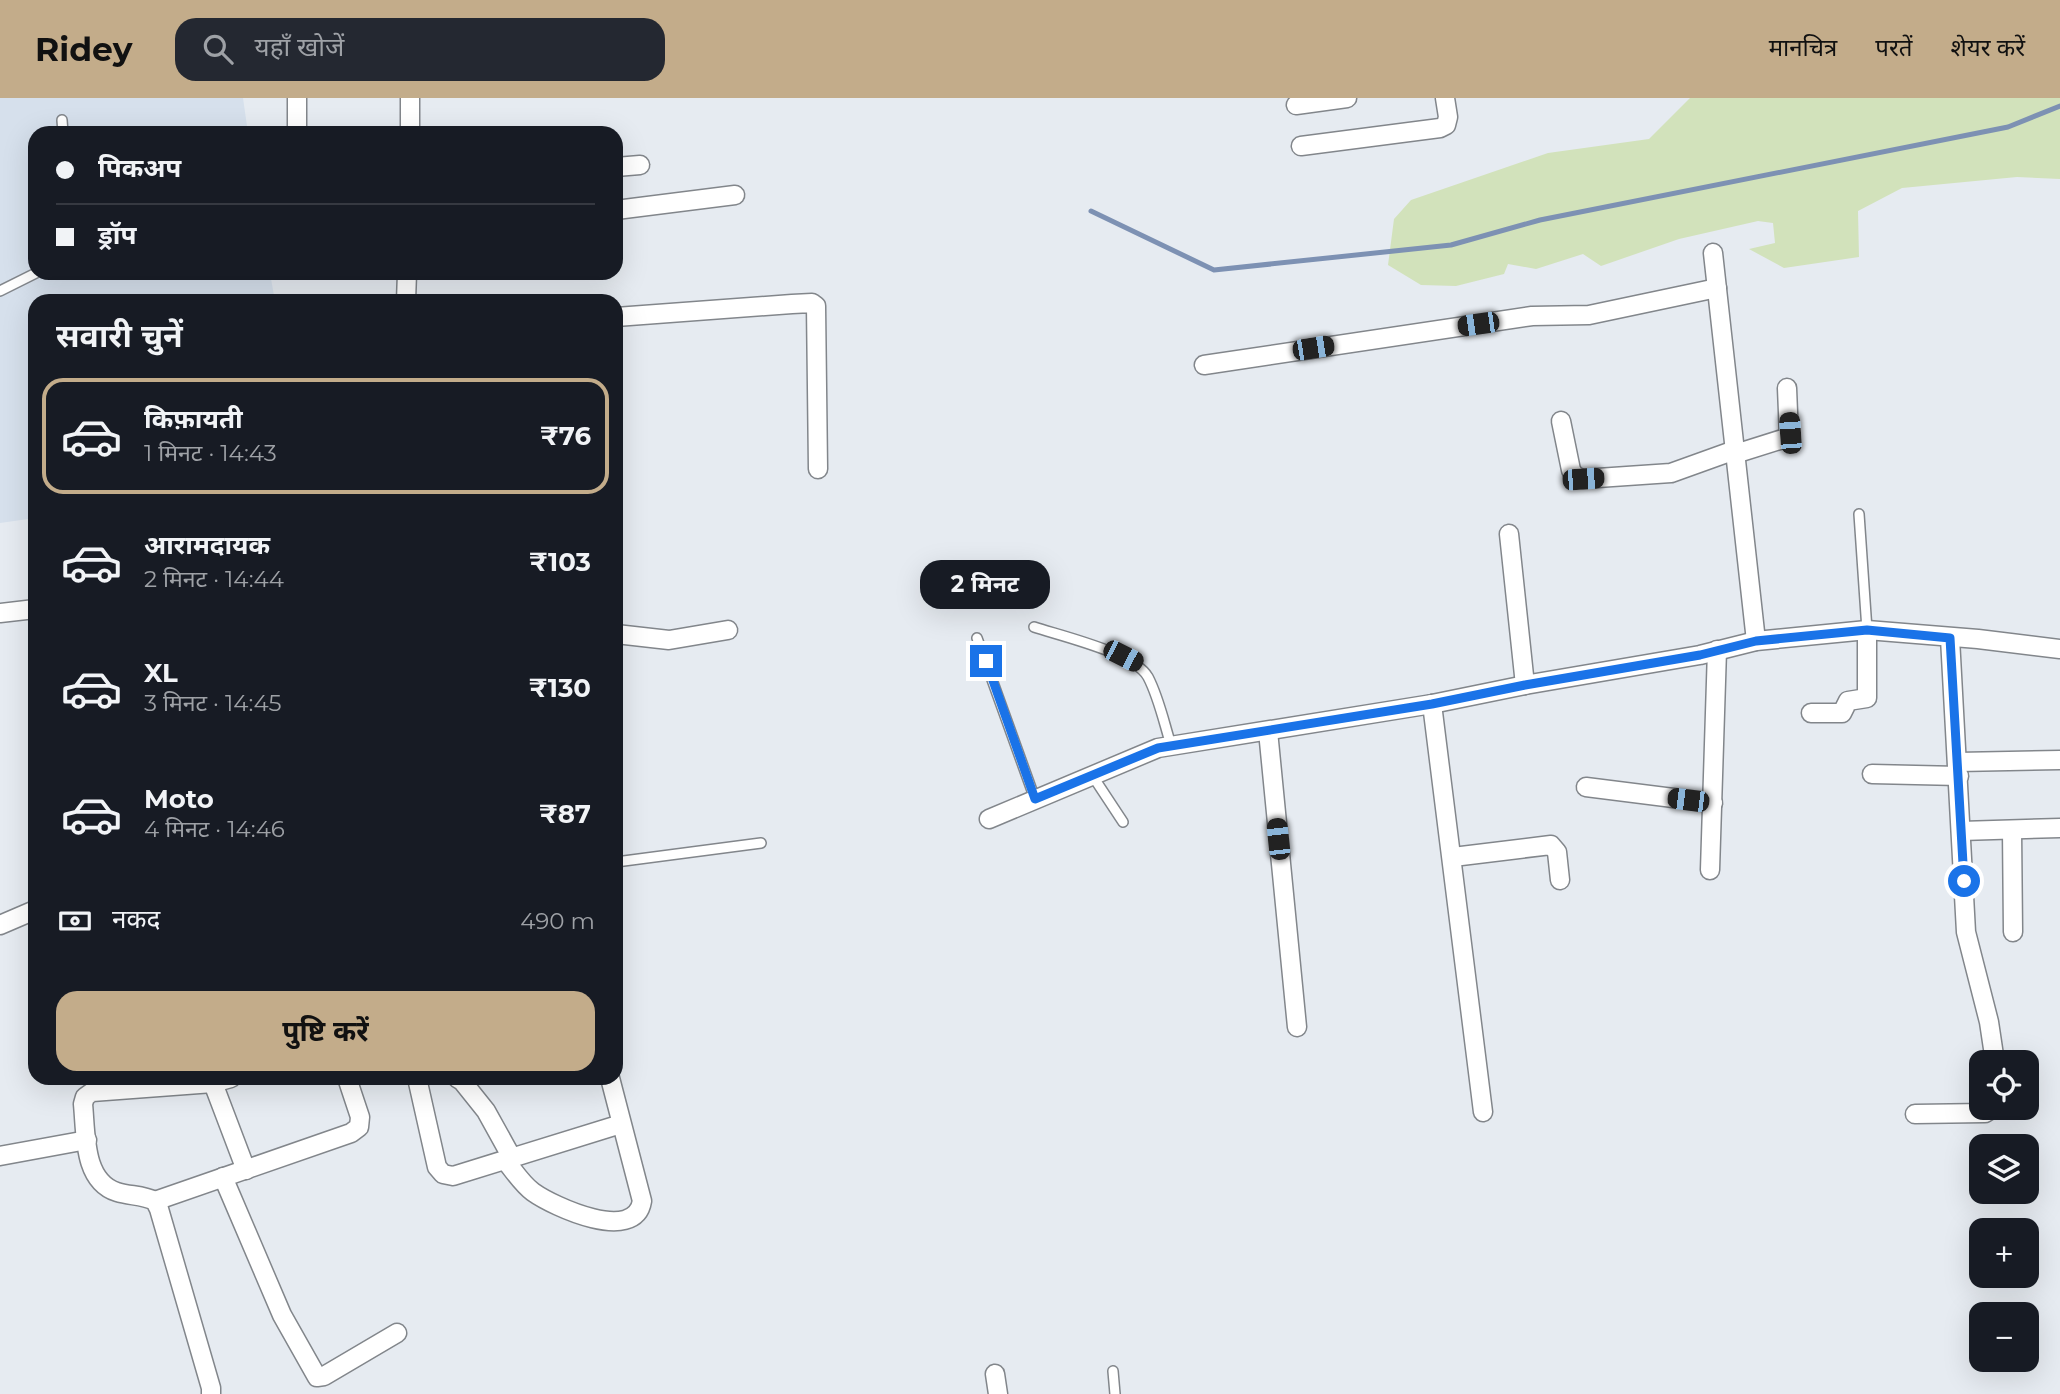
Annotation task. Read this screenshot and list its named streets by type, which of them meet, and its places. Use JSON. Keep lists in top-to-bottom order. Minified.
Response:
{"page":{"header":"Ridey","search":"यहाँ खोजें","nav":["मानचित्र","परतें","शेयर करें"],"banner":["पिकअप","ड्रॉप"],"heading":"सवारी चुनें","list":[{"name":"किफ़ायती","note":"1 मिनट · 14:43","value":"₹76"},{"name":"आरामदायक","note":"2 मिनट · 14:44","value":"₹103"},{"name":"XL","note":"3 मिनट · 14:45","value":"₹130"},{"name":"Moto","note":"4 मिनट · 14:46","value":"₹87"}],"bubble":"2 मिनट","pay":["नकद","490 m"],"buttons":"पुष्टि करें","map_buttons":["+","−"]}}
